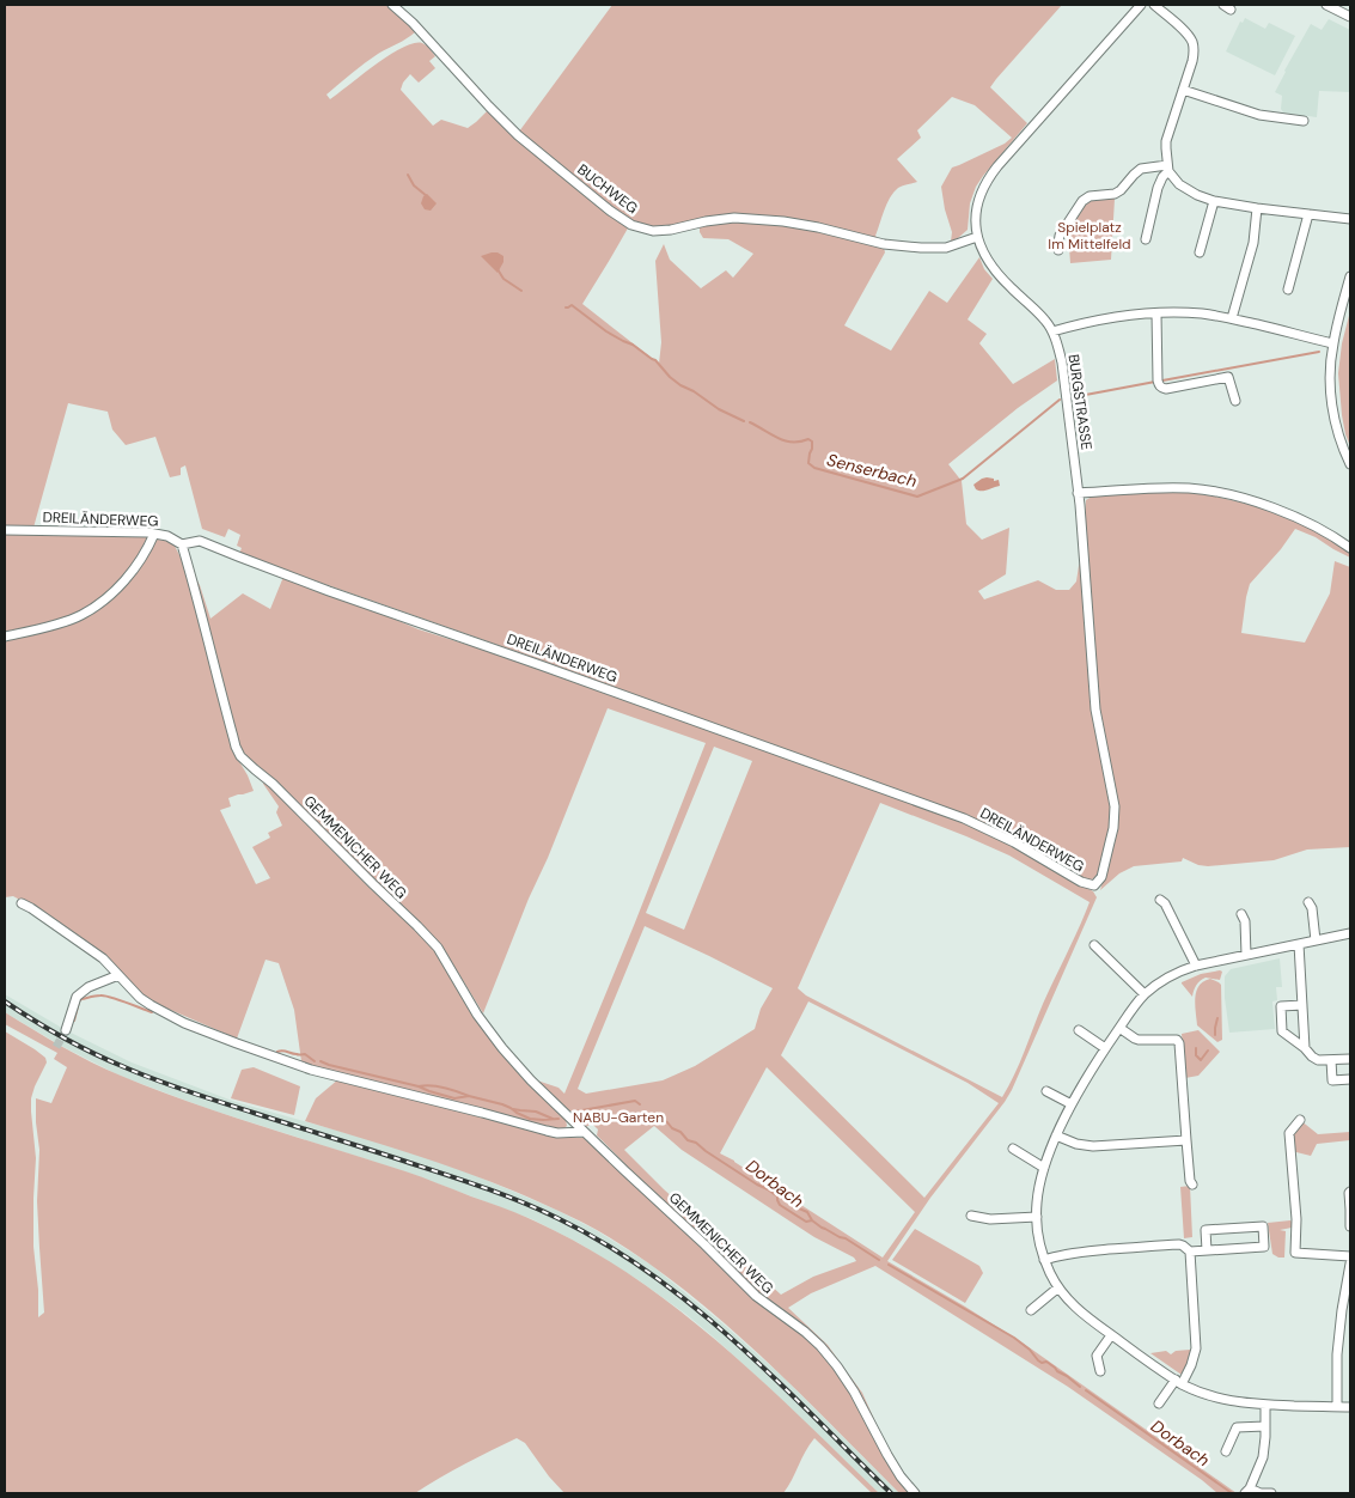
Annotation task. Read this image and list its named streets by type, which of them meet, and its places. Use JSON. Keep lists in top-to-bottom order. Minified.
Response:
{"streets":{"street":["BUCHWEG","BURGSTRASSE","DREILÄNDERWEG","GEMMENICHER WEG"]},"crossings":[["BUCHWEG","BURGSTRASSE"],["BURGSTRASSE","DREILÄNDERWEG"],["DREILÄNDERWEG","GEMMENICHER WEG"]],"water":["Senserbach","Dorbach"],"parks":["Spielplatz Im Mittelfeld","NABU-Garten"]}
